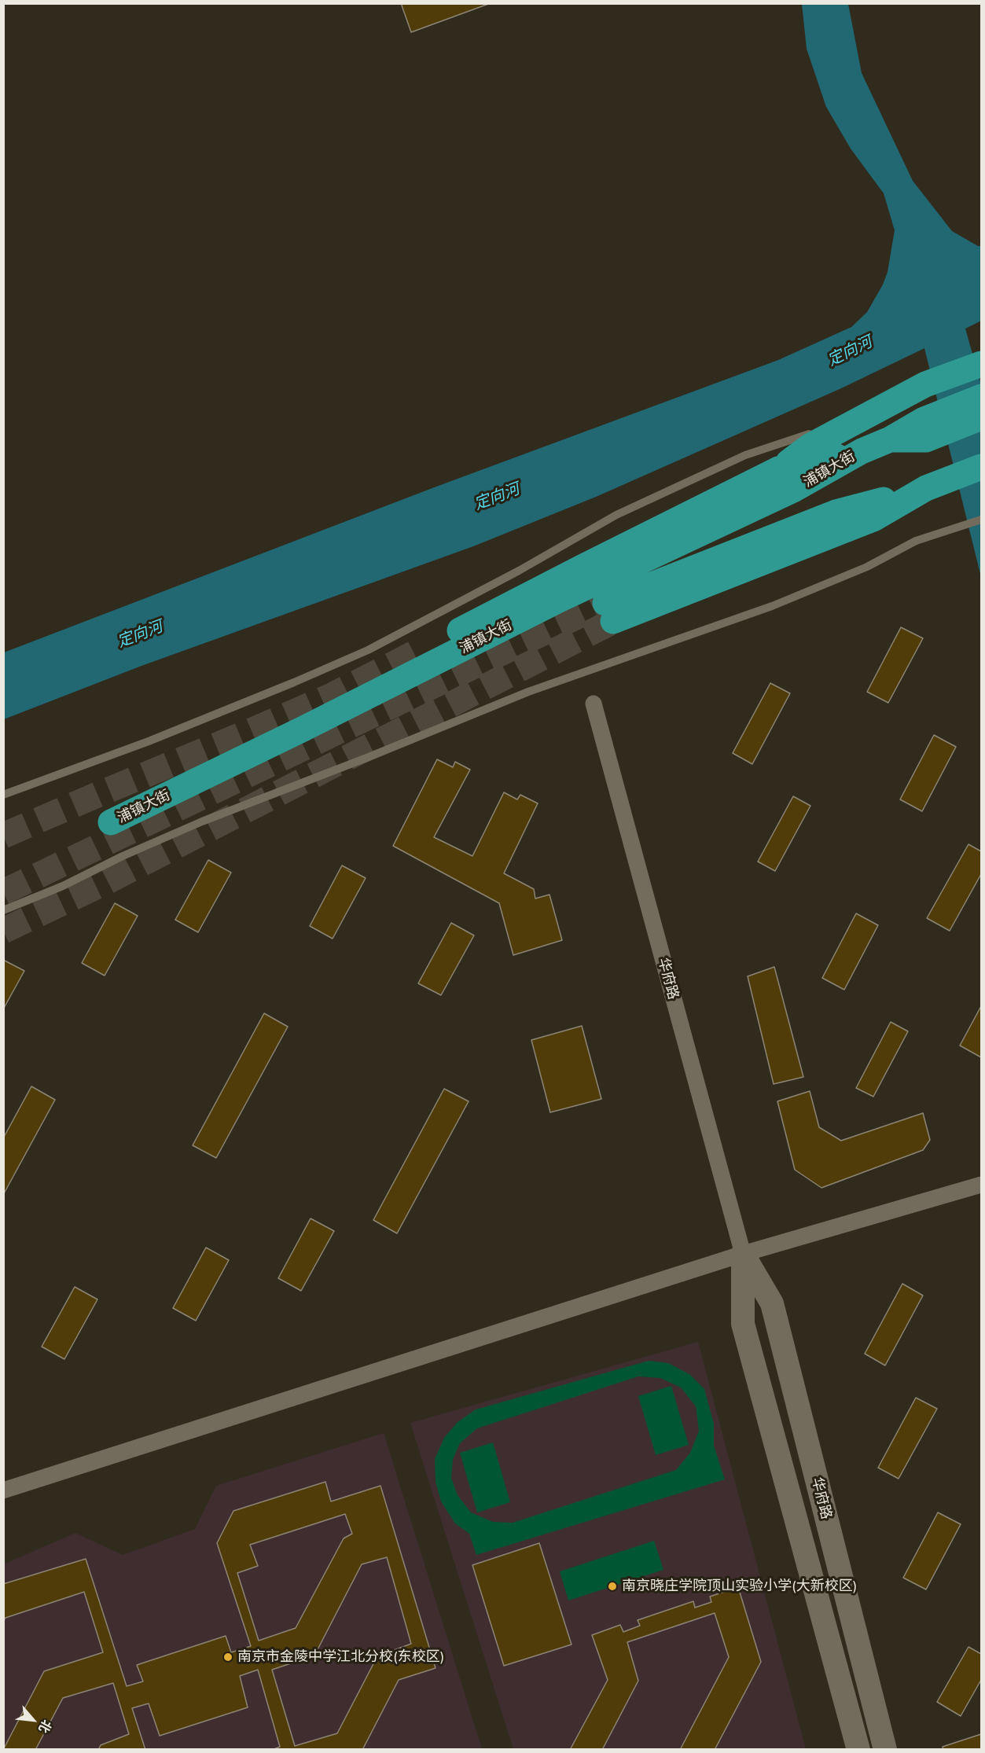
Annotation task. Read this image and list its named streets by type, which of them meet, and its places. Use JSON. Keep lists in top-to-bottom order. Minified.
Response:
{"streets":{"highway":["浦镇大街"],"street":["华府路"]},"water":["定向河"],"places":["南京晓庄学院顶山实验小学(大新校区)","南京市金陵中学江北分校(东校区)"],"north":"bottom right"}
